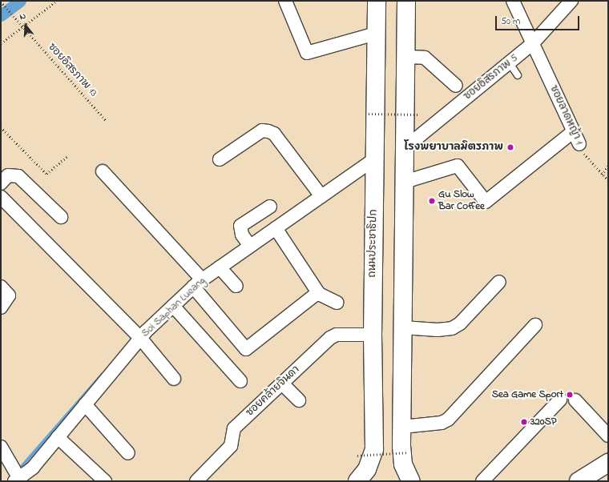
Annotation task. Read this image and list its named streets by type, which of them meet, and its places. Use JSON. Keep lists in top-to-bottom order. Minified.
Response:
{"streets":{"main road":["ถนนประชาธิปก"],"street":["ซอยอิสรภาพ 5","ซอยลาดหญ้า 1","Soi Saphan Lueang","ซอยคล้ายจินดา"],"path":["ซอยอิสรภาพ 13"]},"crossings":[["ซอยอิสรภาพ 5","ซอยลาดหญ้า 1"],["ถนนประชาธิปก","Soi Saphan Lueang"],["ถนนประชาธิปก","ซอยคล้ายจินดา"]],"places":["โรงพยาบาลมิตรภาพ","Gu Slow Bar Coffee","Sea Game Sport","320SP"],"scale_bar":"50 m","north":"top"}
